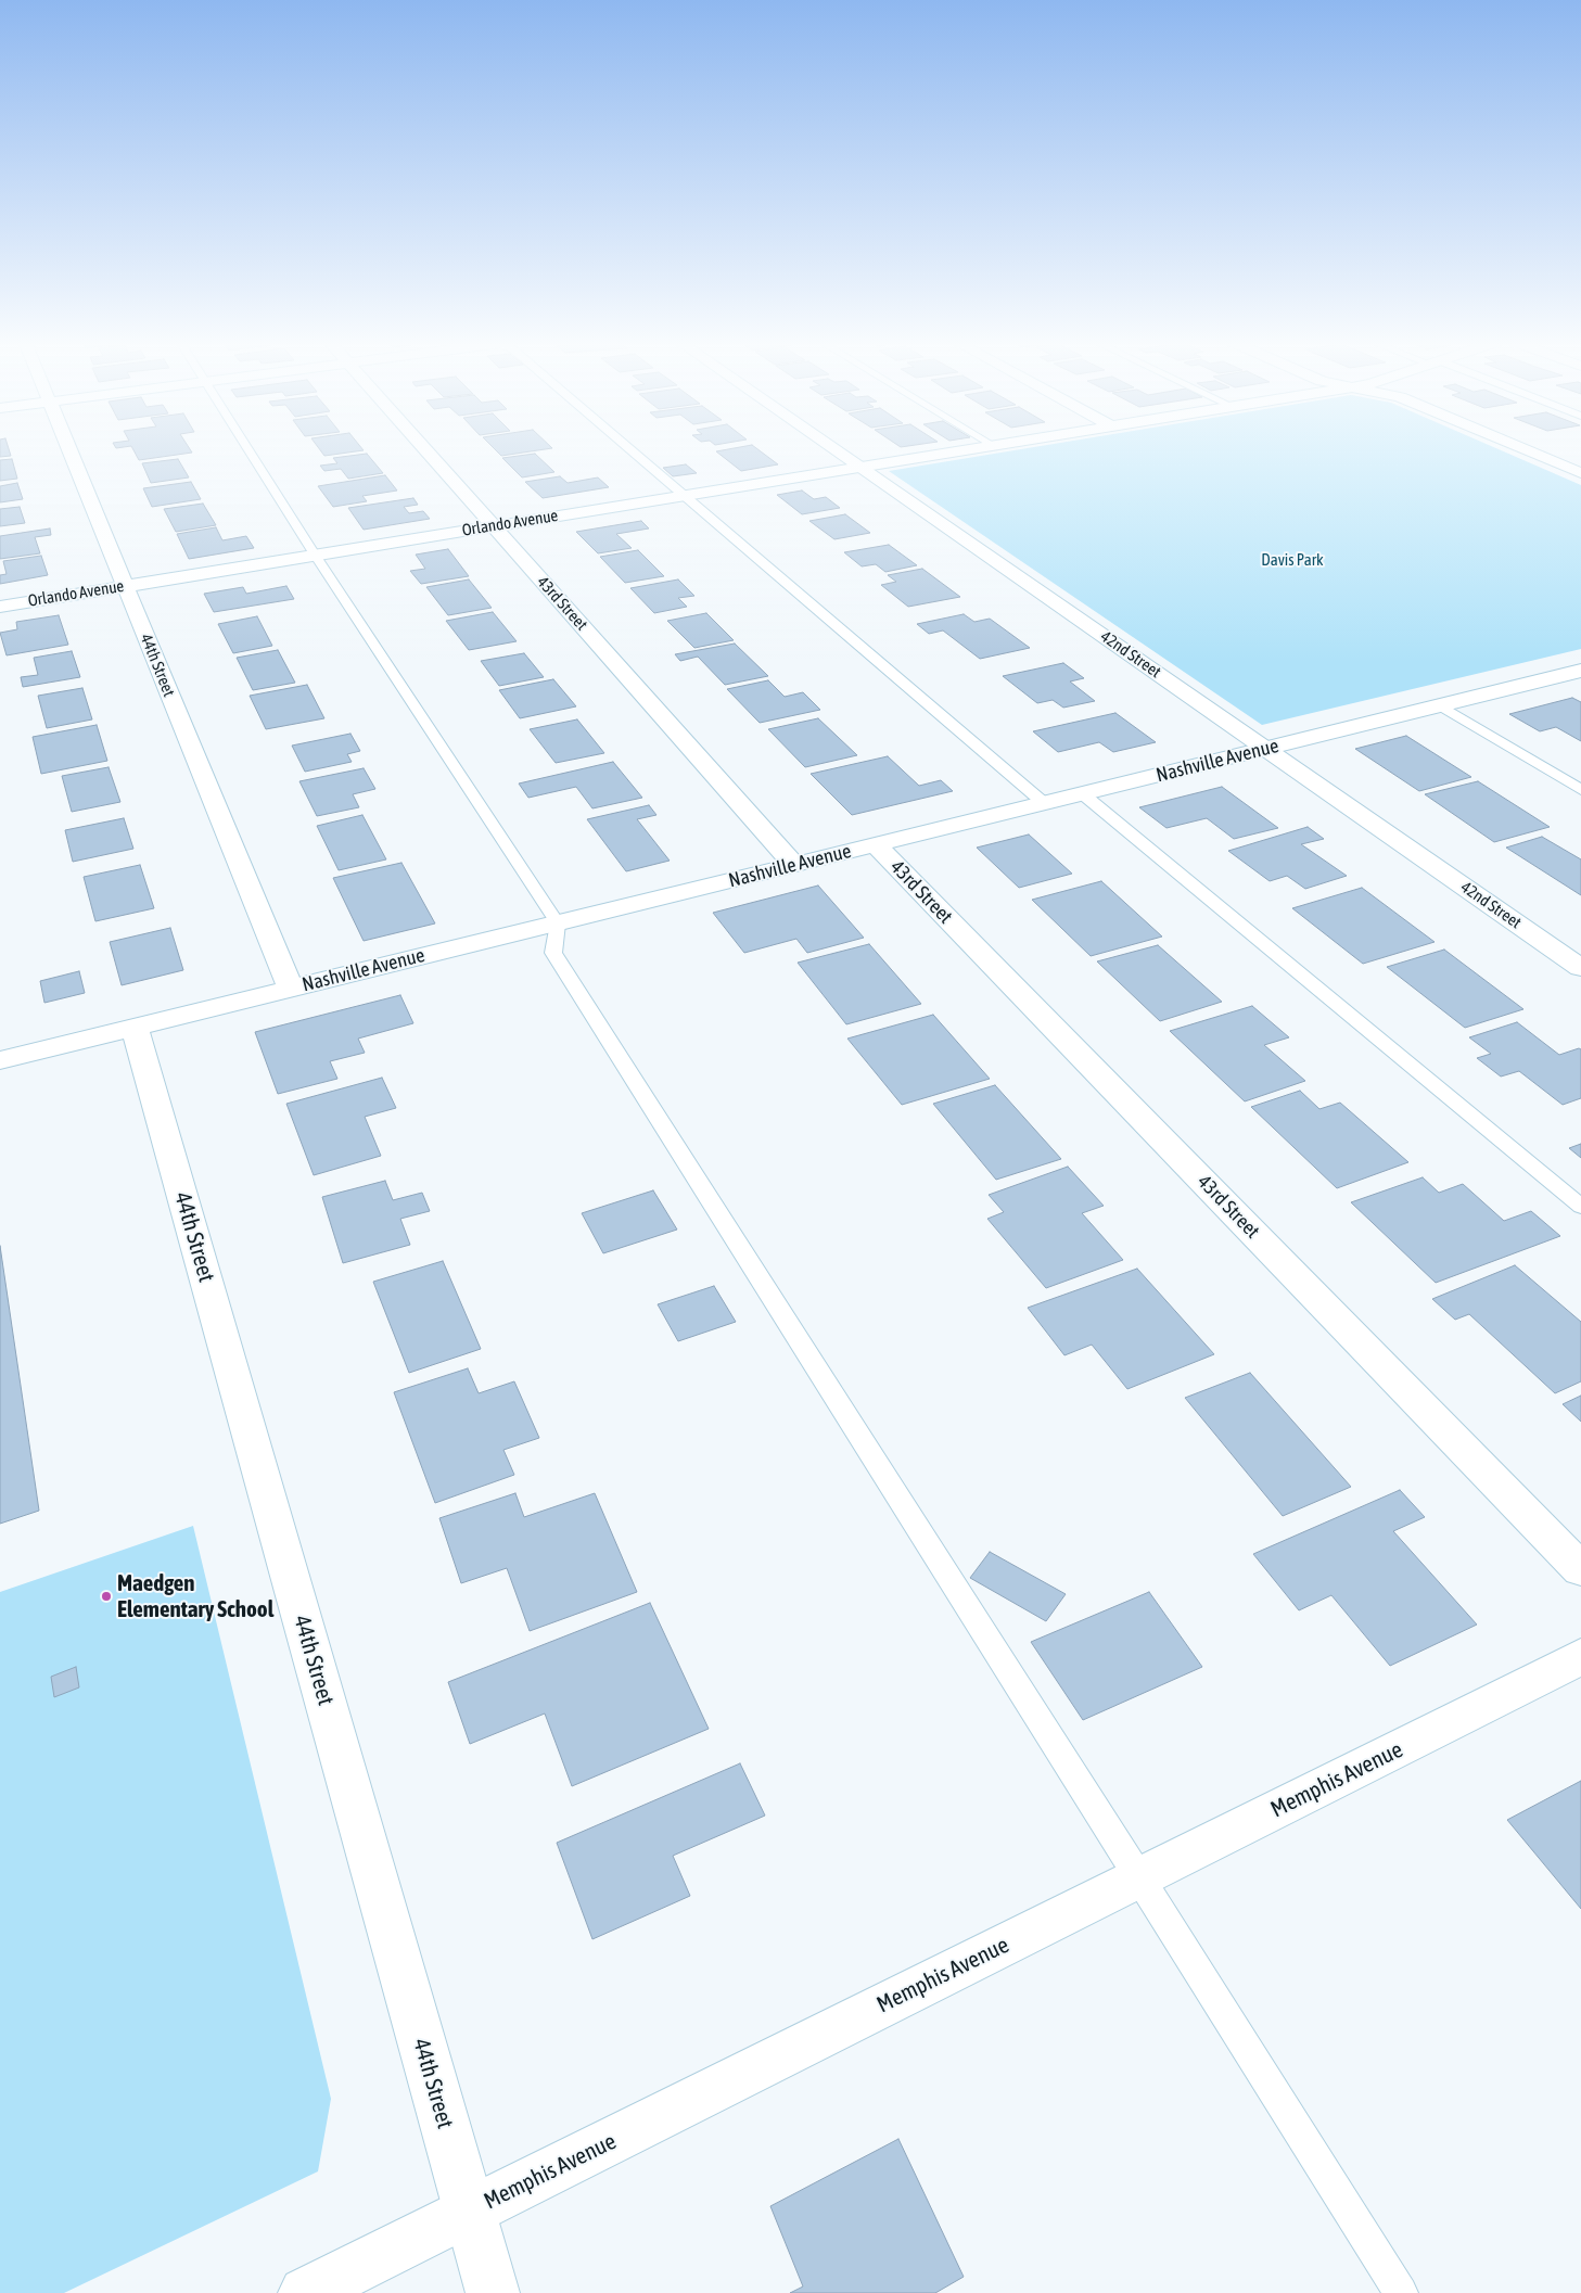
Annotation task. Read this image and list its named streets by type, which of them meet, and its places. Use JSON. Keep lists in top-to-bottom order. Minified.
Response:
{"streets":{"street":["Orlando Avenue","43rd Street","42nd Street","44th Street","Nashville Avenue","Memphis Avenue"]},"crossings":[["Orlando Avenue","43rd Street"],["Orlando Avenue","42nd Street"],["Orlando Avenue","44th Street"],["43rd Street","Nashville Avenue"],["42nd Street","Nashville Avenue"],["44th Street","Nashville Avenue"],["44th Street","Memphis Avenue"]],"parks":["Davis Park"],"places":["Maedgen Elementary School"]}
